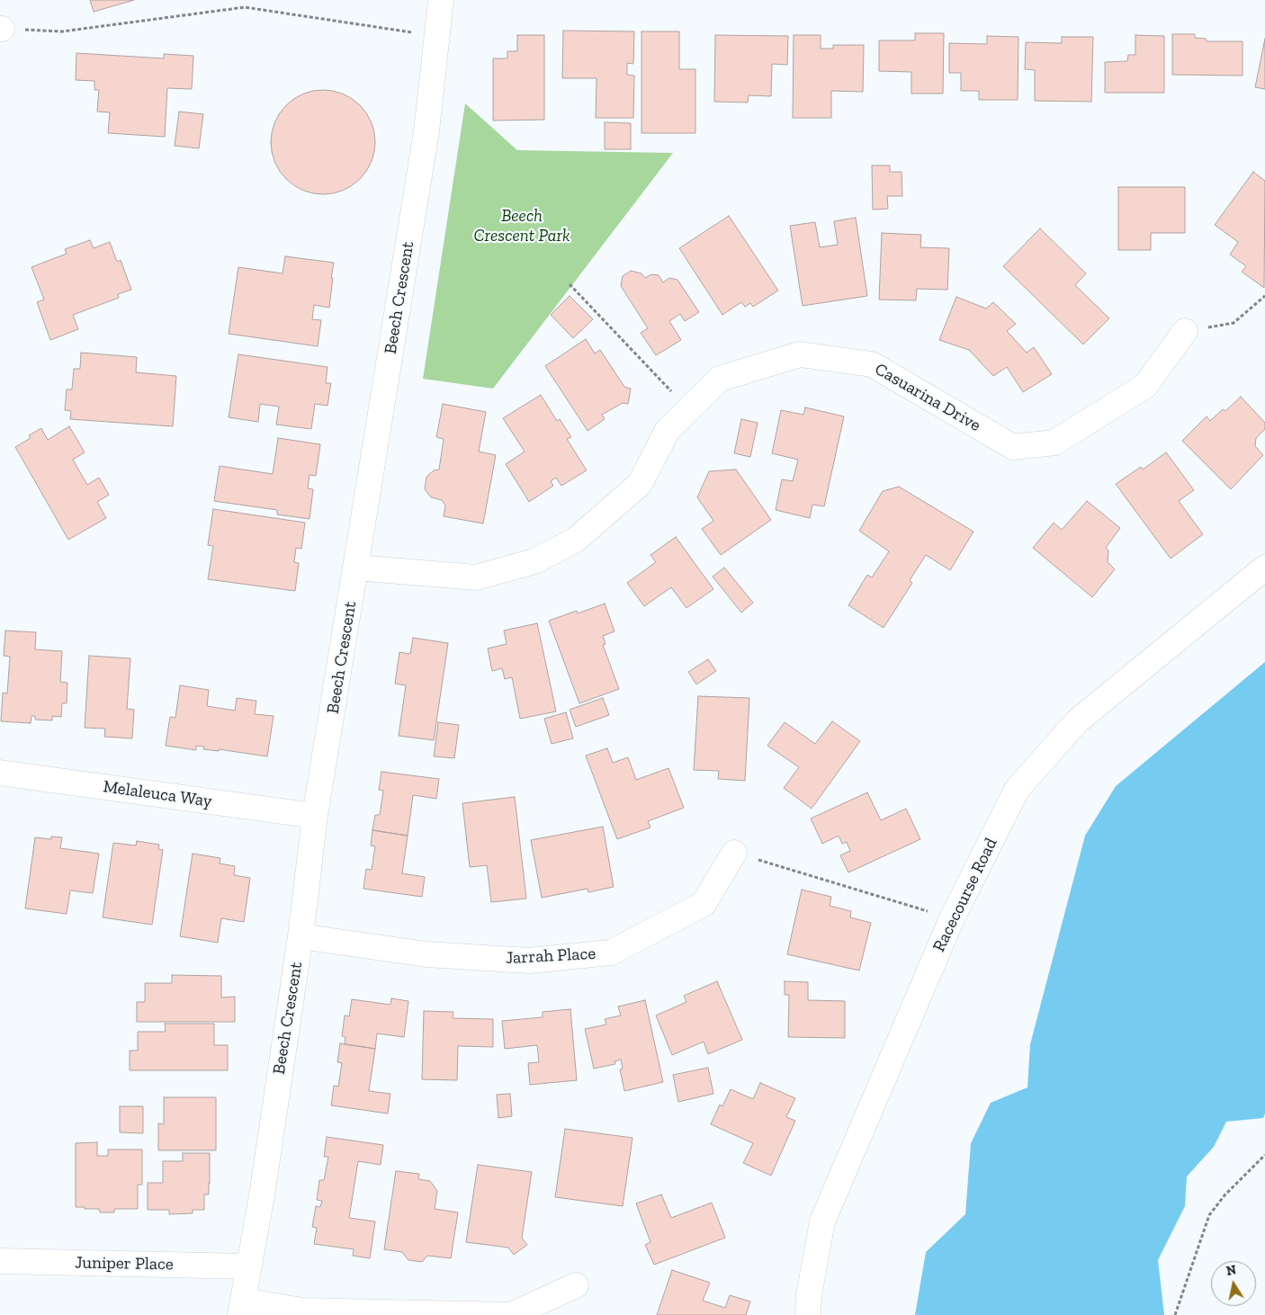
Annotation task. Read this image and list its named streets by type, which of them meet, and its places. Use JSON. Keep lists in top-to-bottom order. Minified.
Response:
{"streets":{"street":["Beech Crescent","Casuarina Drive","Melaleuca Way","Racecourse Road","Jarrah Place","Juniper Place"]},"crossings":[["Beech Crescent","Casuarina Drive"],["Beech Crescent","Melaleuca Way"],["Beech Crescent","Jarrah Place"],["Beech Crescent","Juniper Place"]],"parks":["Beech Crescent Park"],"north":"top"}
